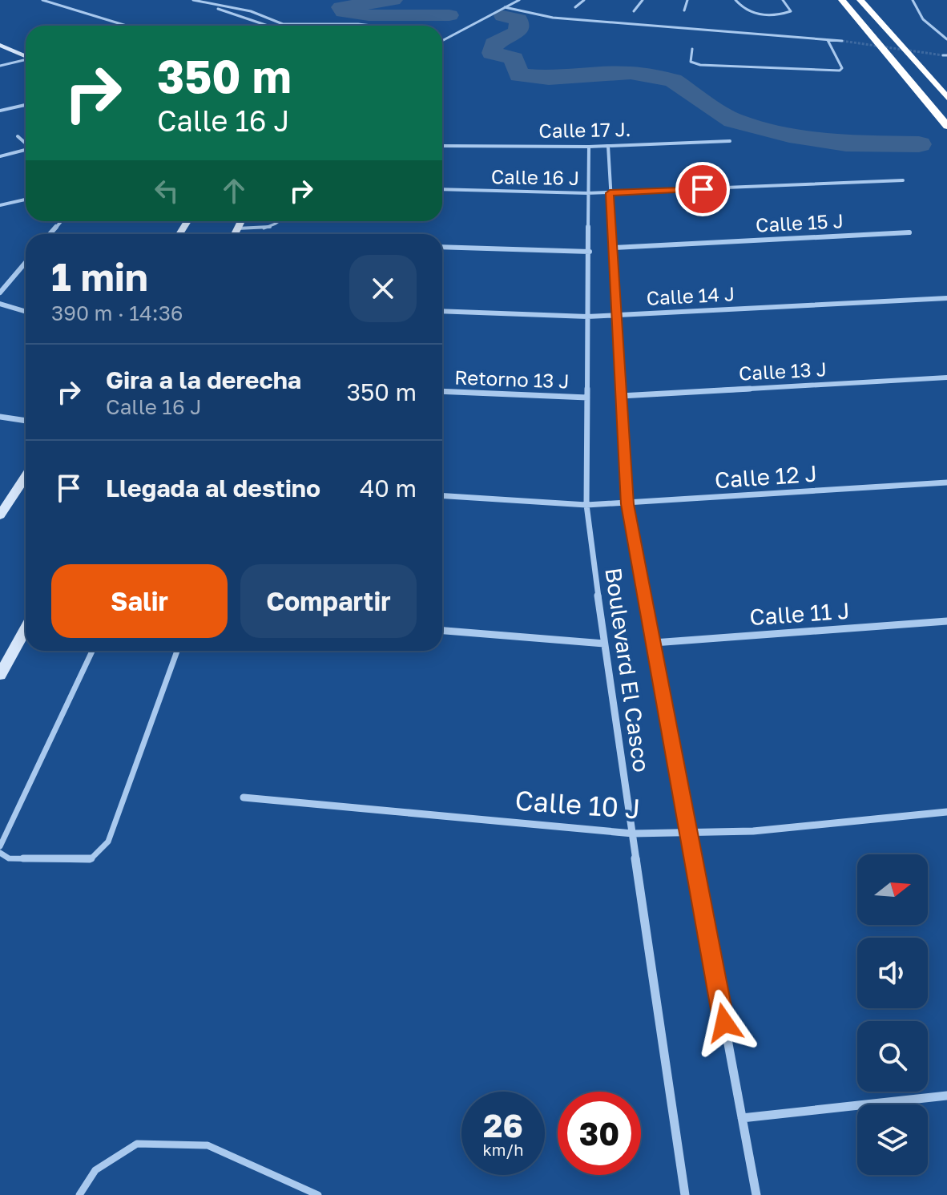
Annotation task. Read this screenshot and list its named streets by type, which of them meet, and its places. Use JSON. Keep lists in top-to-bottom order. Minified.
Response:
{"streets":{"street":["Calle 17 J.","Calle 16 J","Calle 15 J","Calle 14 J","Calle 13 J","Retorno 13 J","Calle 12 J","Calle 11 J","Boulevard El Casco","Calle 10 J"]},"crossings":[["Calle 17 J.","Boulevard El Casco"],["Calle 16 J","Boulevard El Casco"],["Calle 15 J","Boulevard El Casco"],["Calle 14 J","Boulevard El Casco"],["Calle 13 J","Boulevard El Casco"],["Retorno 13 J","Boulevard El Casco"],["Calle 12 J","Boulevard El Casco"],["Calle 11 J","Boulevard El Casco"],["Boulevard El Casco","Calle 10 J"]],"north":"right","page":{"turn":["350 m","Calle 16 J"],"heading":["1 min","390 m · 14:36"],"list":[{"name":"Gira a la derecha","note":"Calle 16 J","value":"350 m"},{"name":"Llegada al destino","value":"40 m"}],"buttons":["Salir","Compartir"],"speed":"26 km/h","limit":"30"}}
